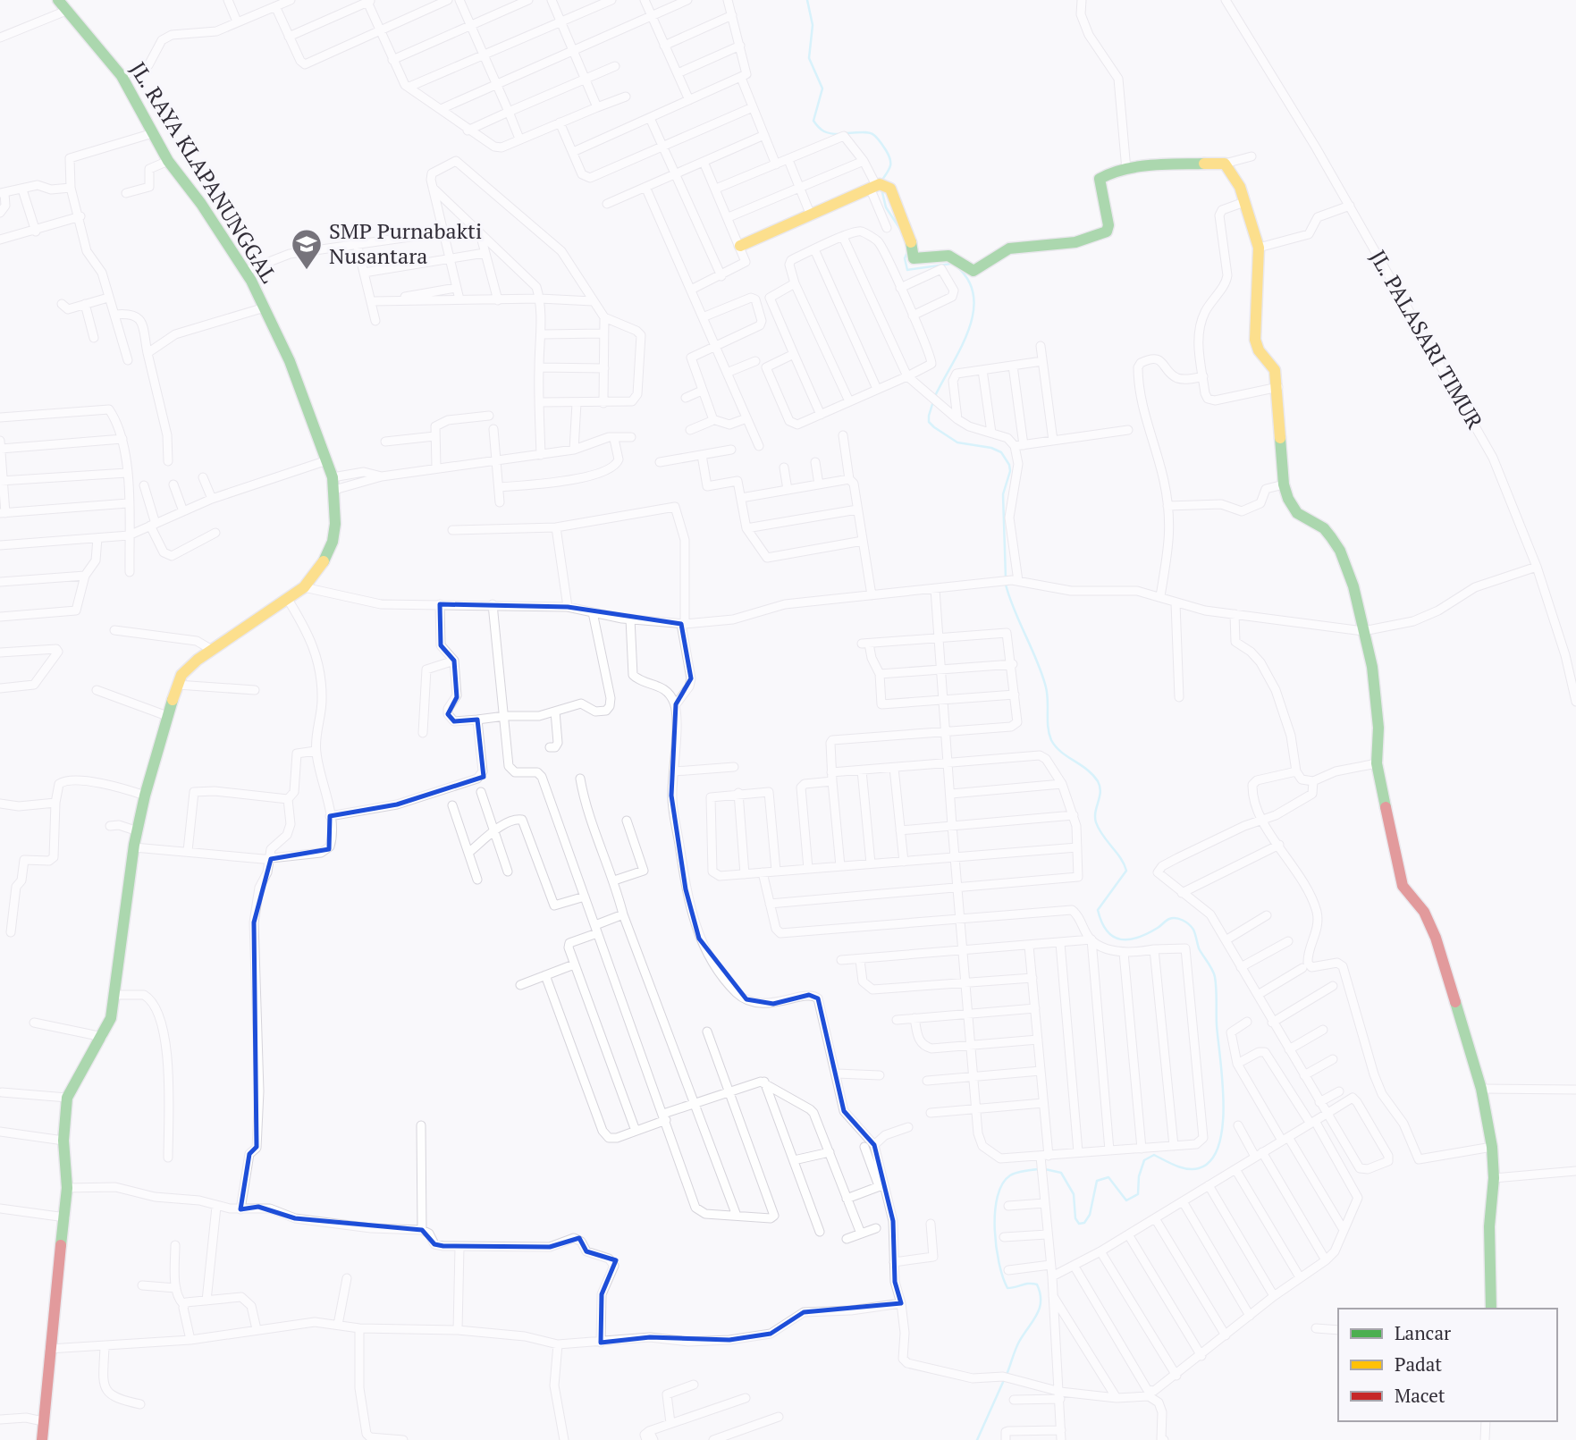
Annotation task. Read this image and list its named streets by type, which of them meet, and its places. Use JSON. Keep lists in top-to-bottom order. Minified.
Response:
{"streets":{"street":["JL. RAYA KLAPANUNGGAL","JL. PALASARI TIMUR"]},"places":{"school or university":["SMP Purnabakti Nusantara"]},"legend":["Lancar","Padat","Macet"]}
